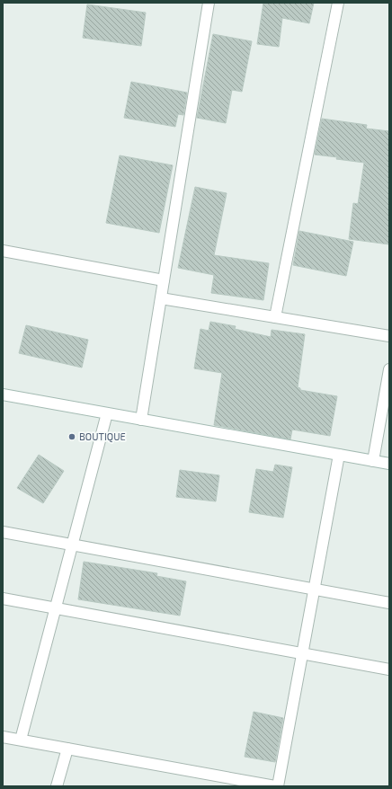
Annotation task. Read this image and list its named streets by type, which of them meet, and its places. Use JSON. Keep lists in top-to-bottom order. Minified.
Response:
{"places":["BOUTIQUE"]}
